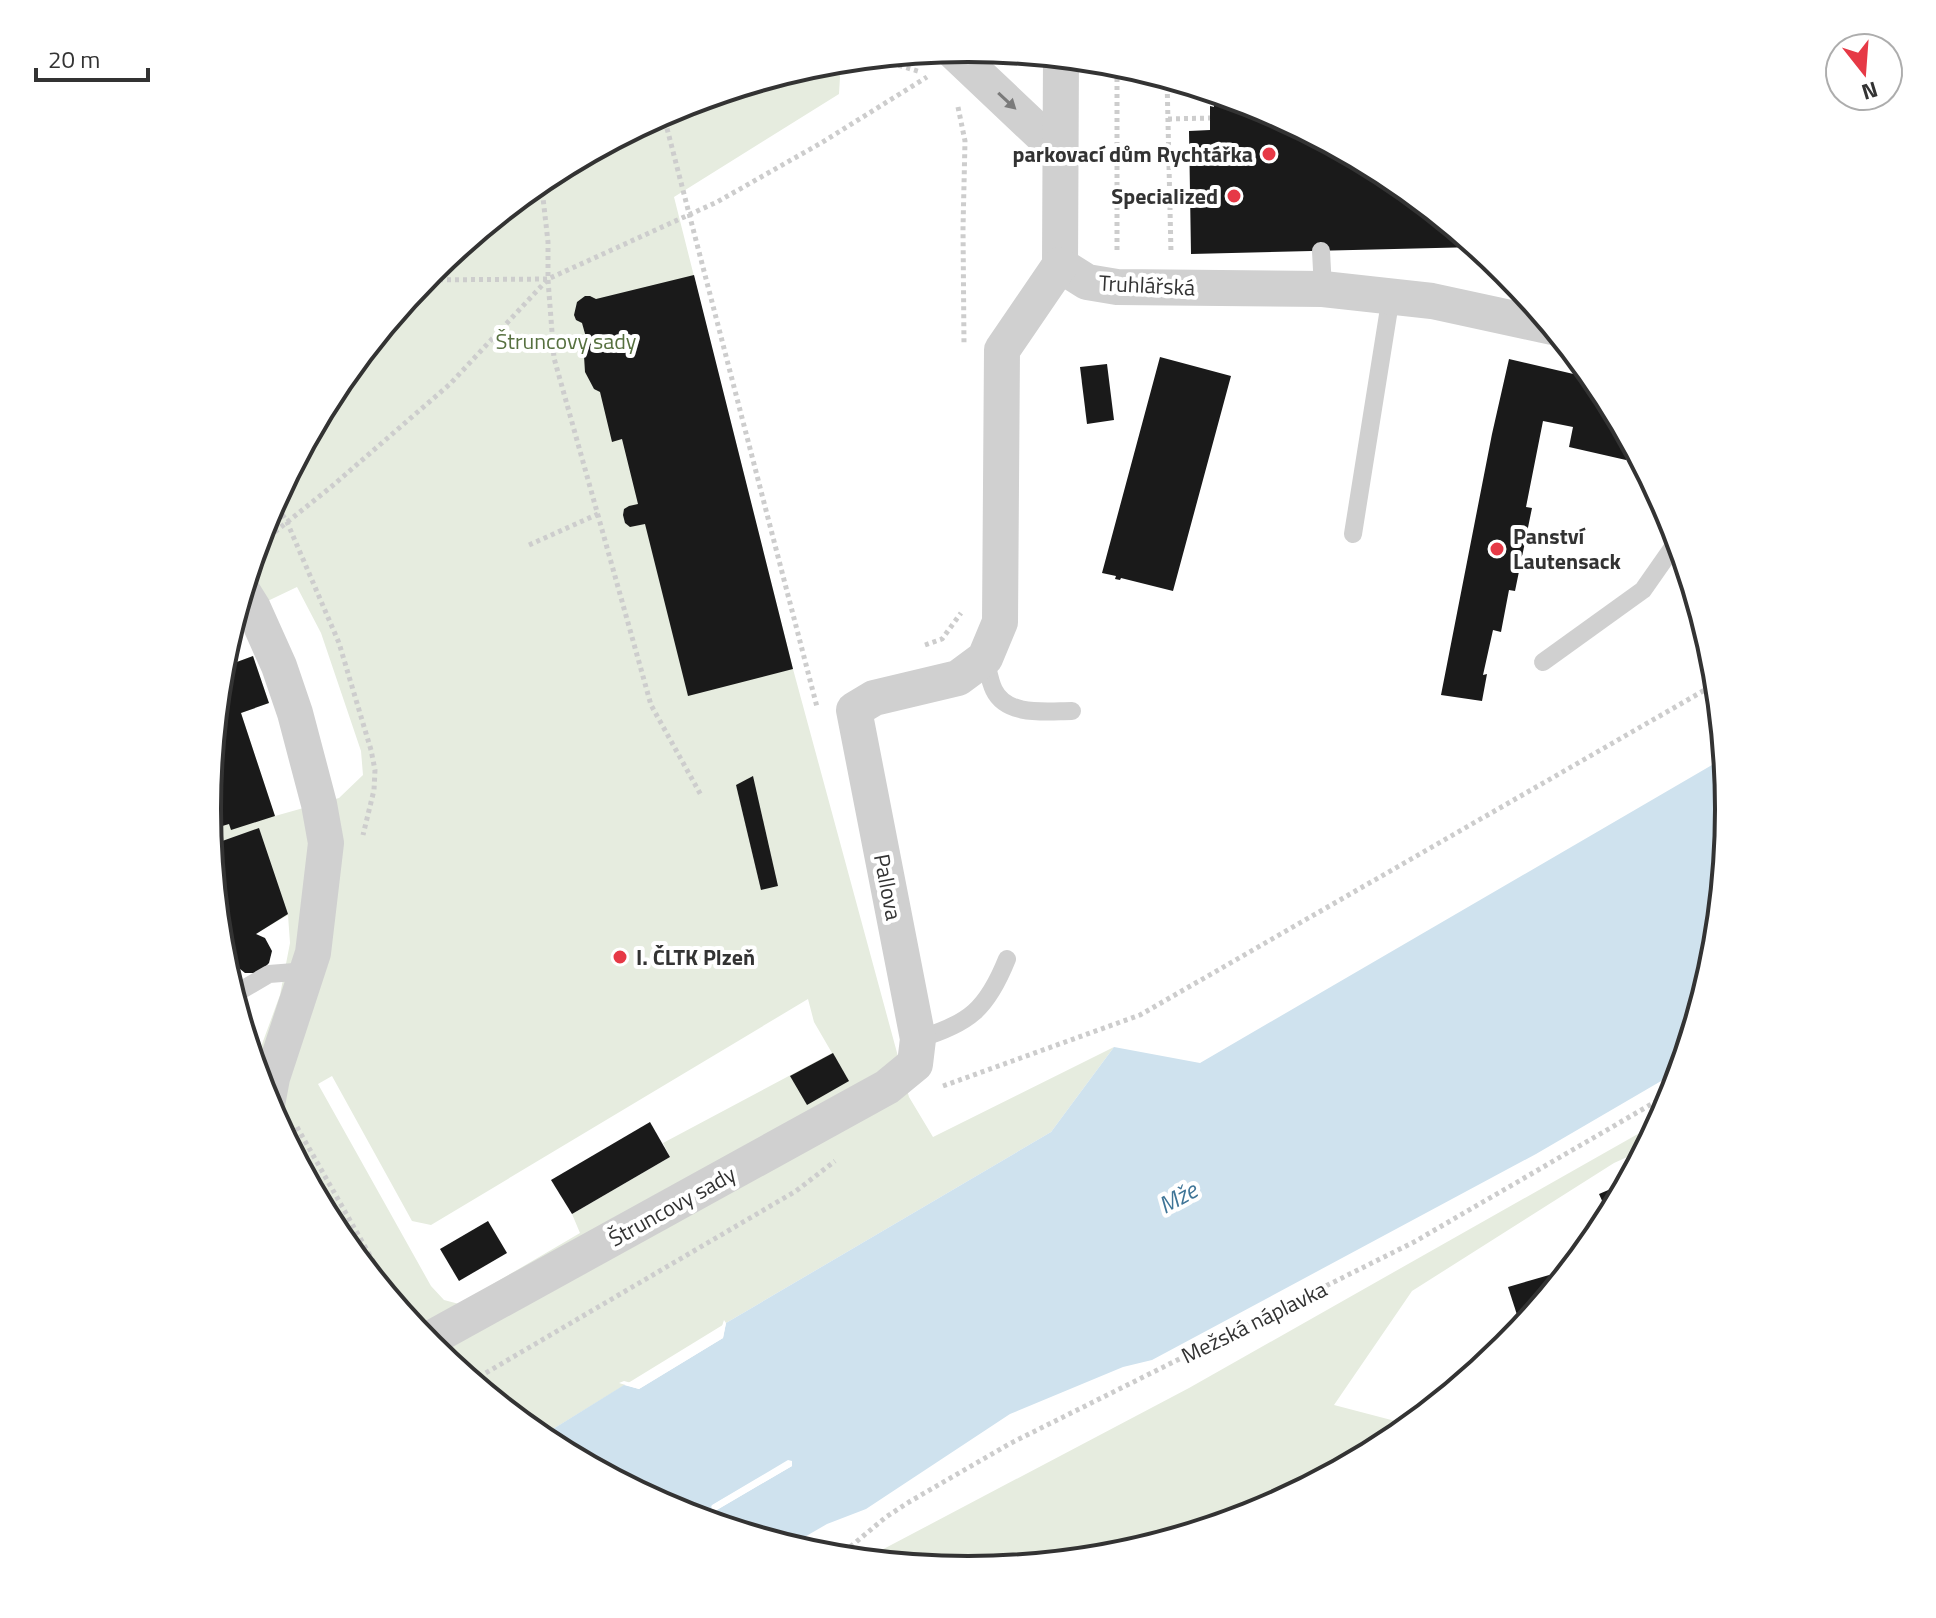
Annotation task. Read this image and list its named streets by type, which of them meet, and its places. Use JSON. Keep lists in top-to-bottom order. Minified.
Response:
{"streets":{"street":["Truhlářská","Pallova","Štruncovy sady"],"path":["Mežská náplavka"]},"crossings":[["Pallova","Štruncovy sady"]],"water":["Mže"],"parks":["Štruncovy sady"],"places":["parkovací dům Rychtářka","Specialized","Panství Lautensack","I. ČLTK Plzeň"],"scale_bar":"20 m","north":"bottom"}
